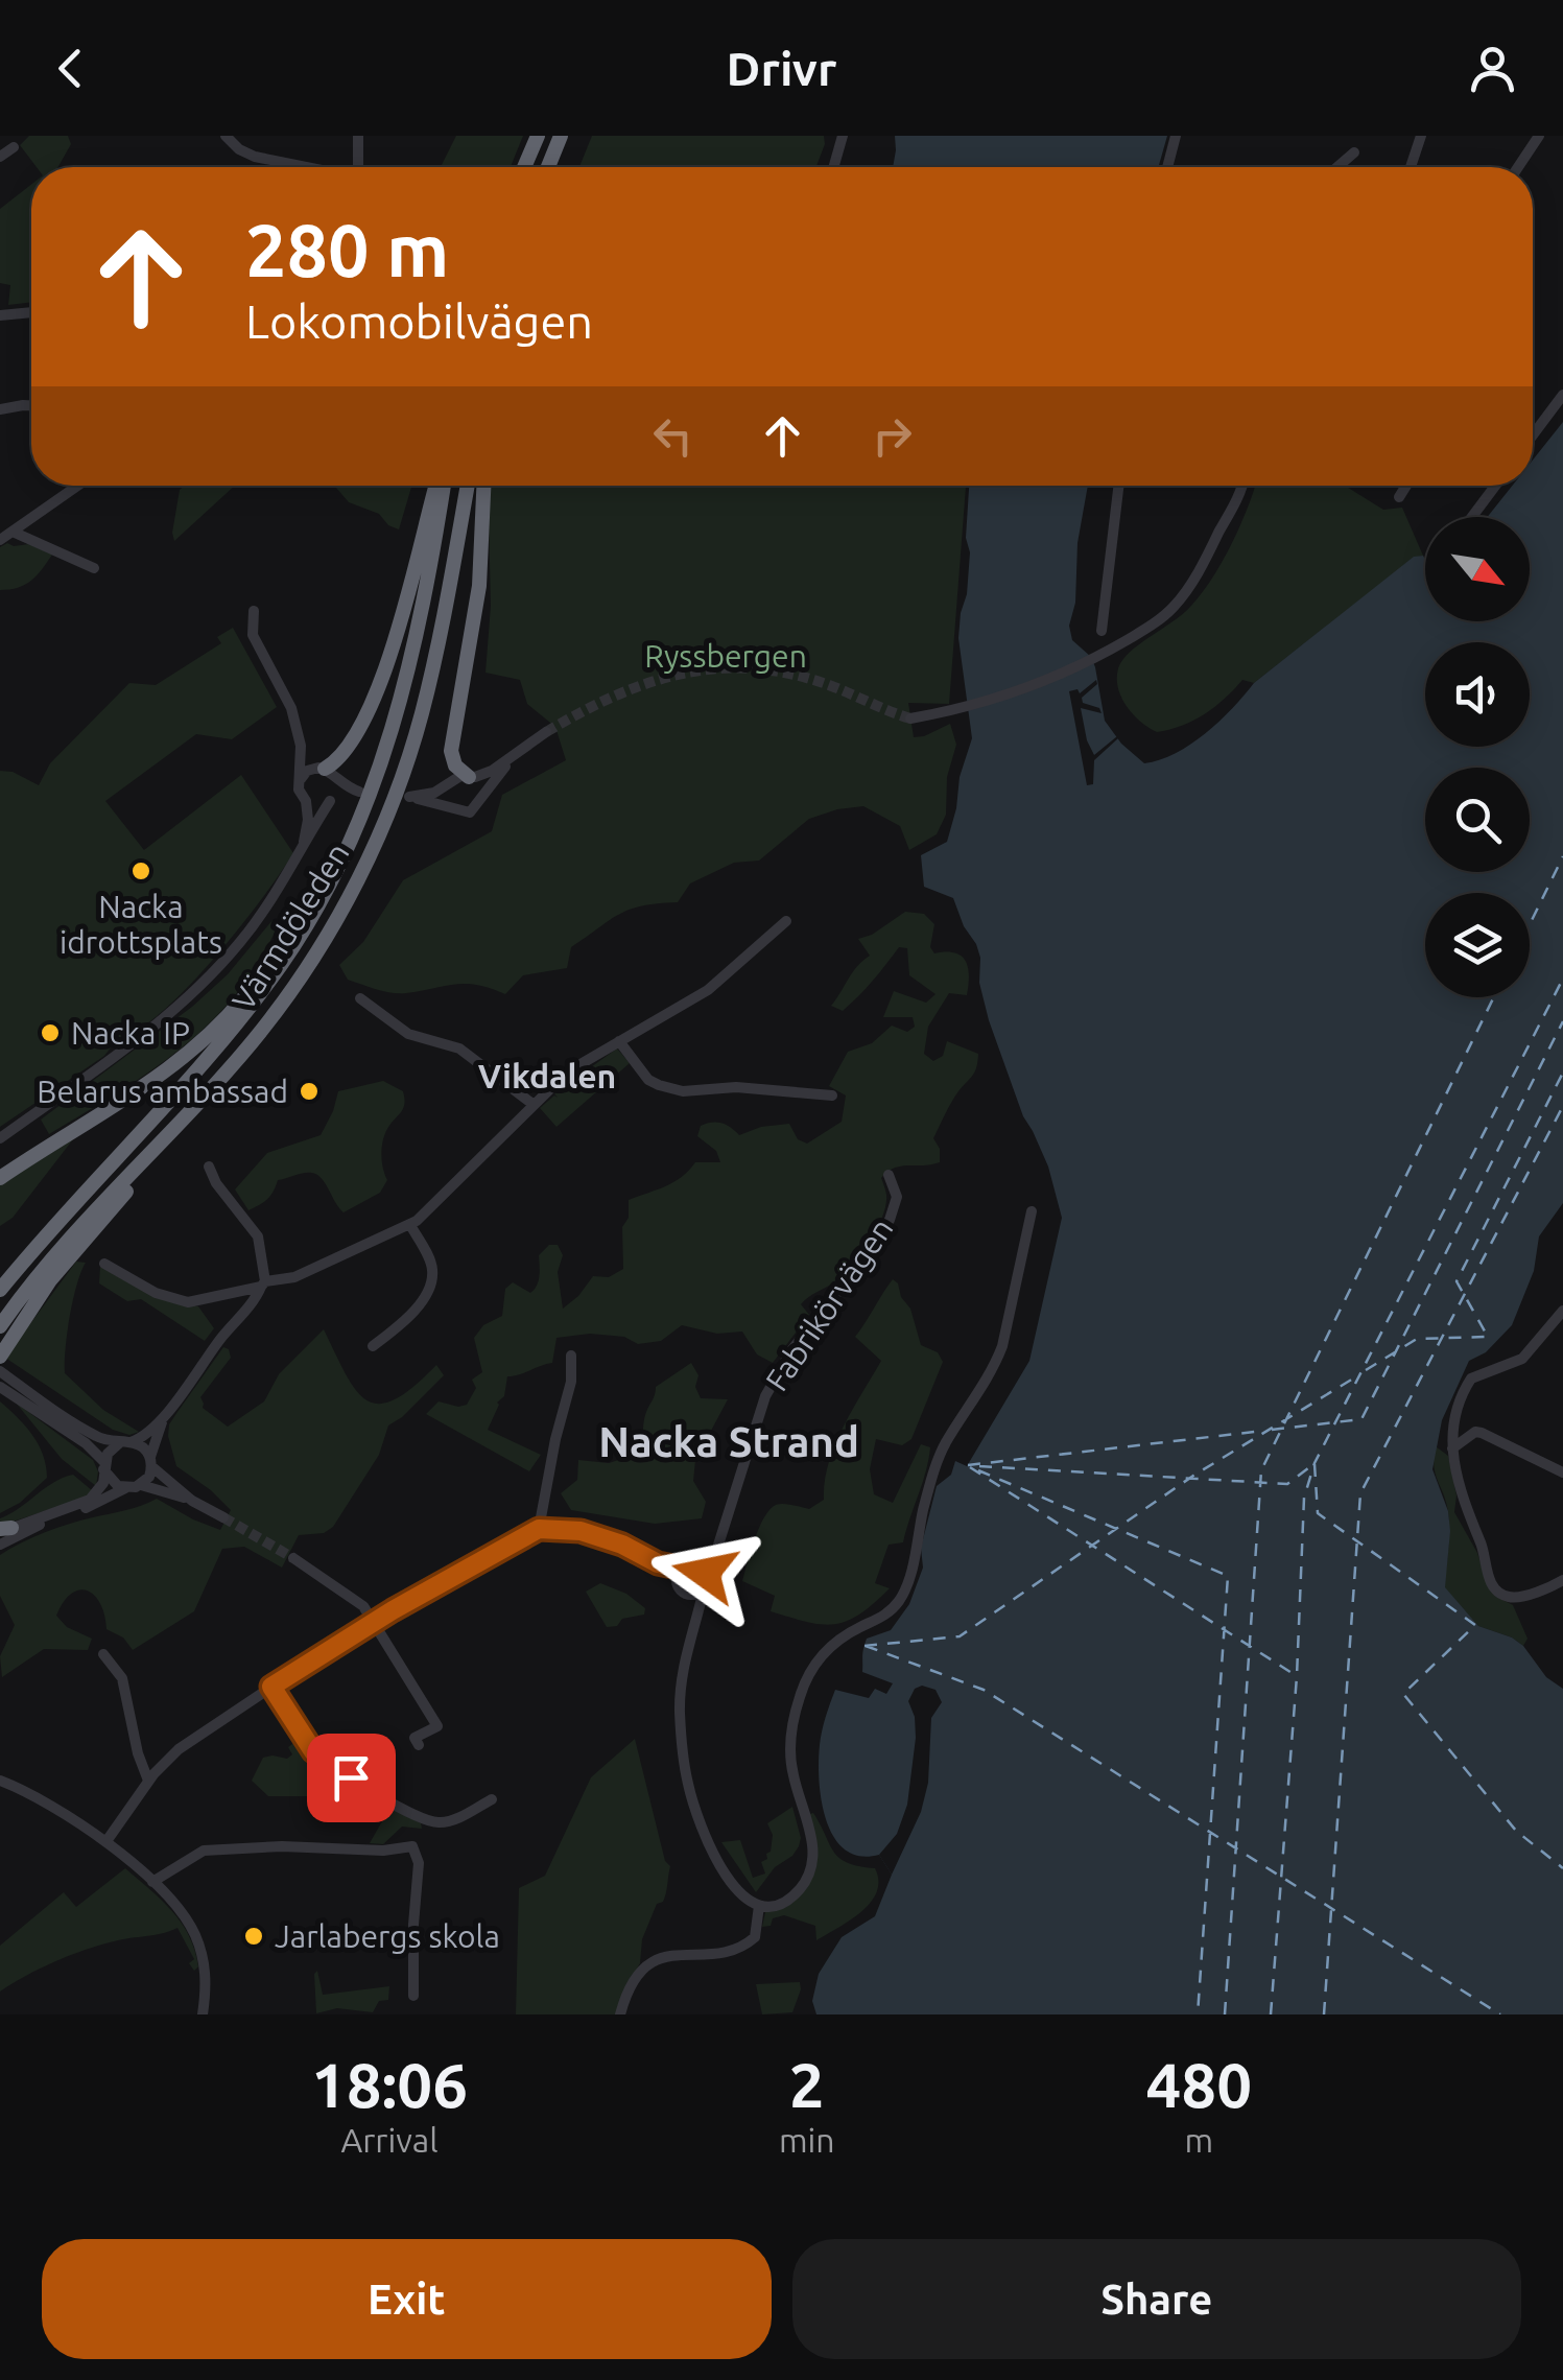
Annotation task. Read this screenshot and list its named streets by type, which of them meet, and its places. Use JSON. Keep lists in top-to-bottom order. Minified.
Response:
{"streets":{"highway":["Värmdöleden"],"street":["Fabrikörvägen"]},"districts":["Vikdalen","Nacka Strand"],"parks":["Ryssbergen"],"places":["Nacka idrottsplats","Nacka IP","Belarus ambassad","Jarlabergs skola"],"north":"bottom right","page":{"header":"Drivr","turn":["280 m","Lokomobilvägen"],"eta":["18:06","Arrival","2","min","480","m"],"buttons":["Exit","Share"]}}
